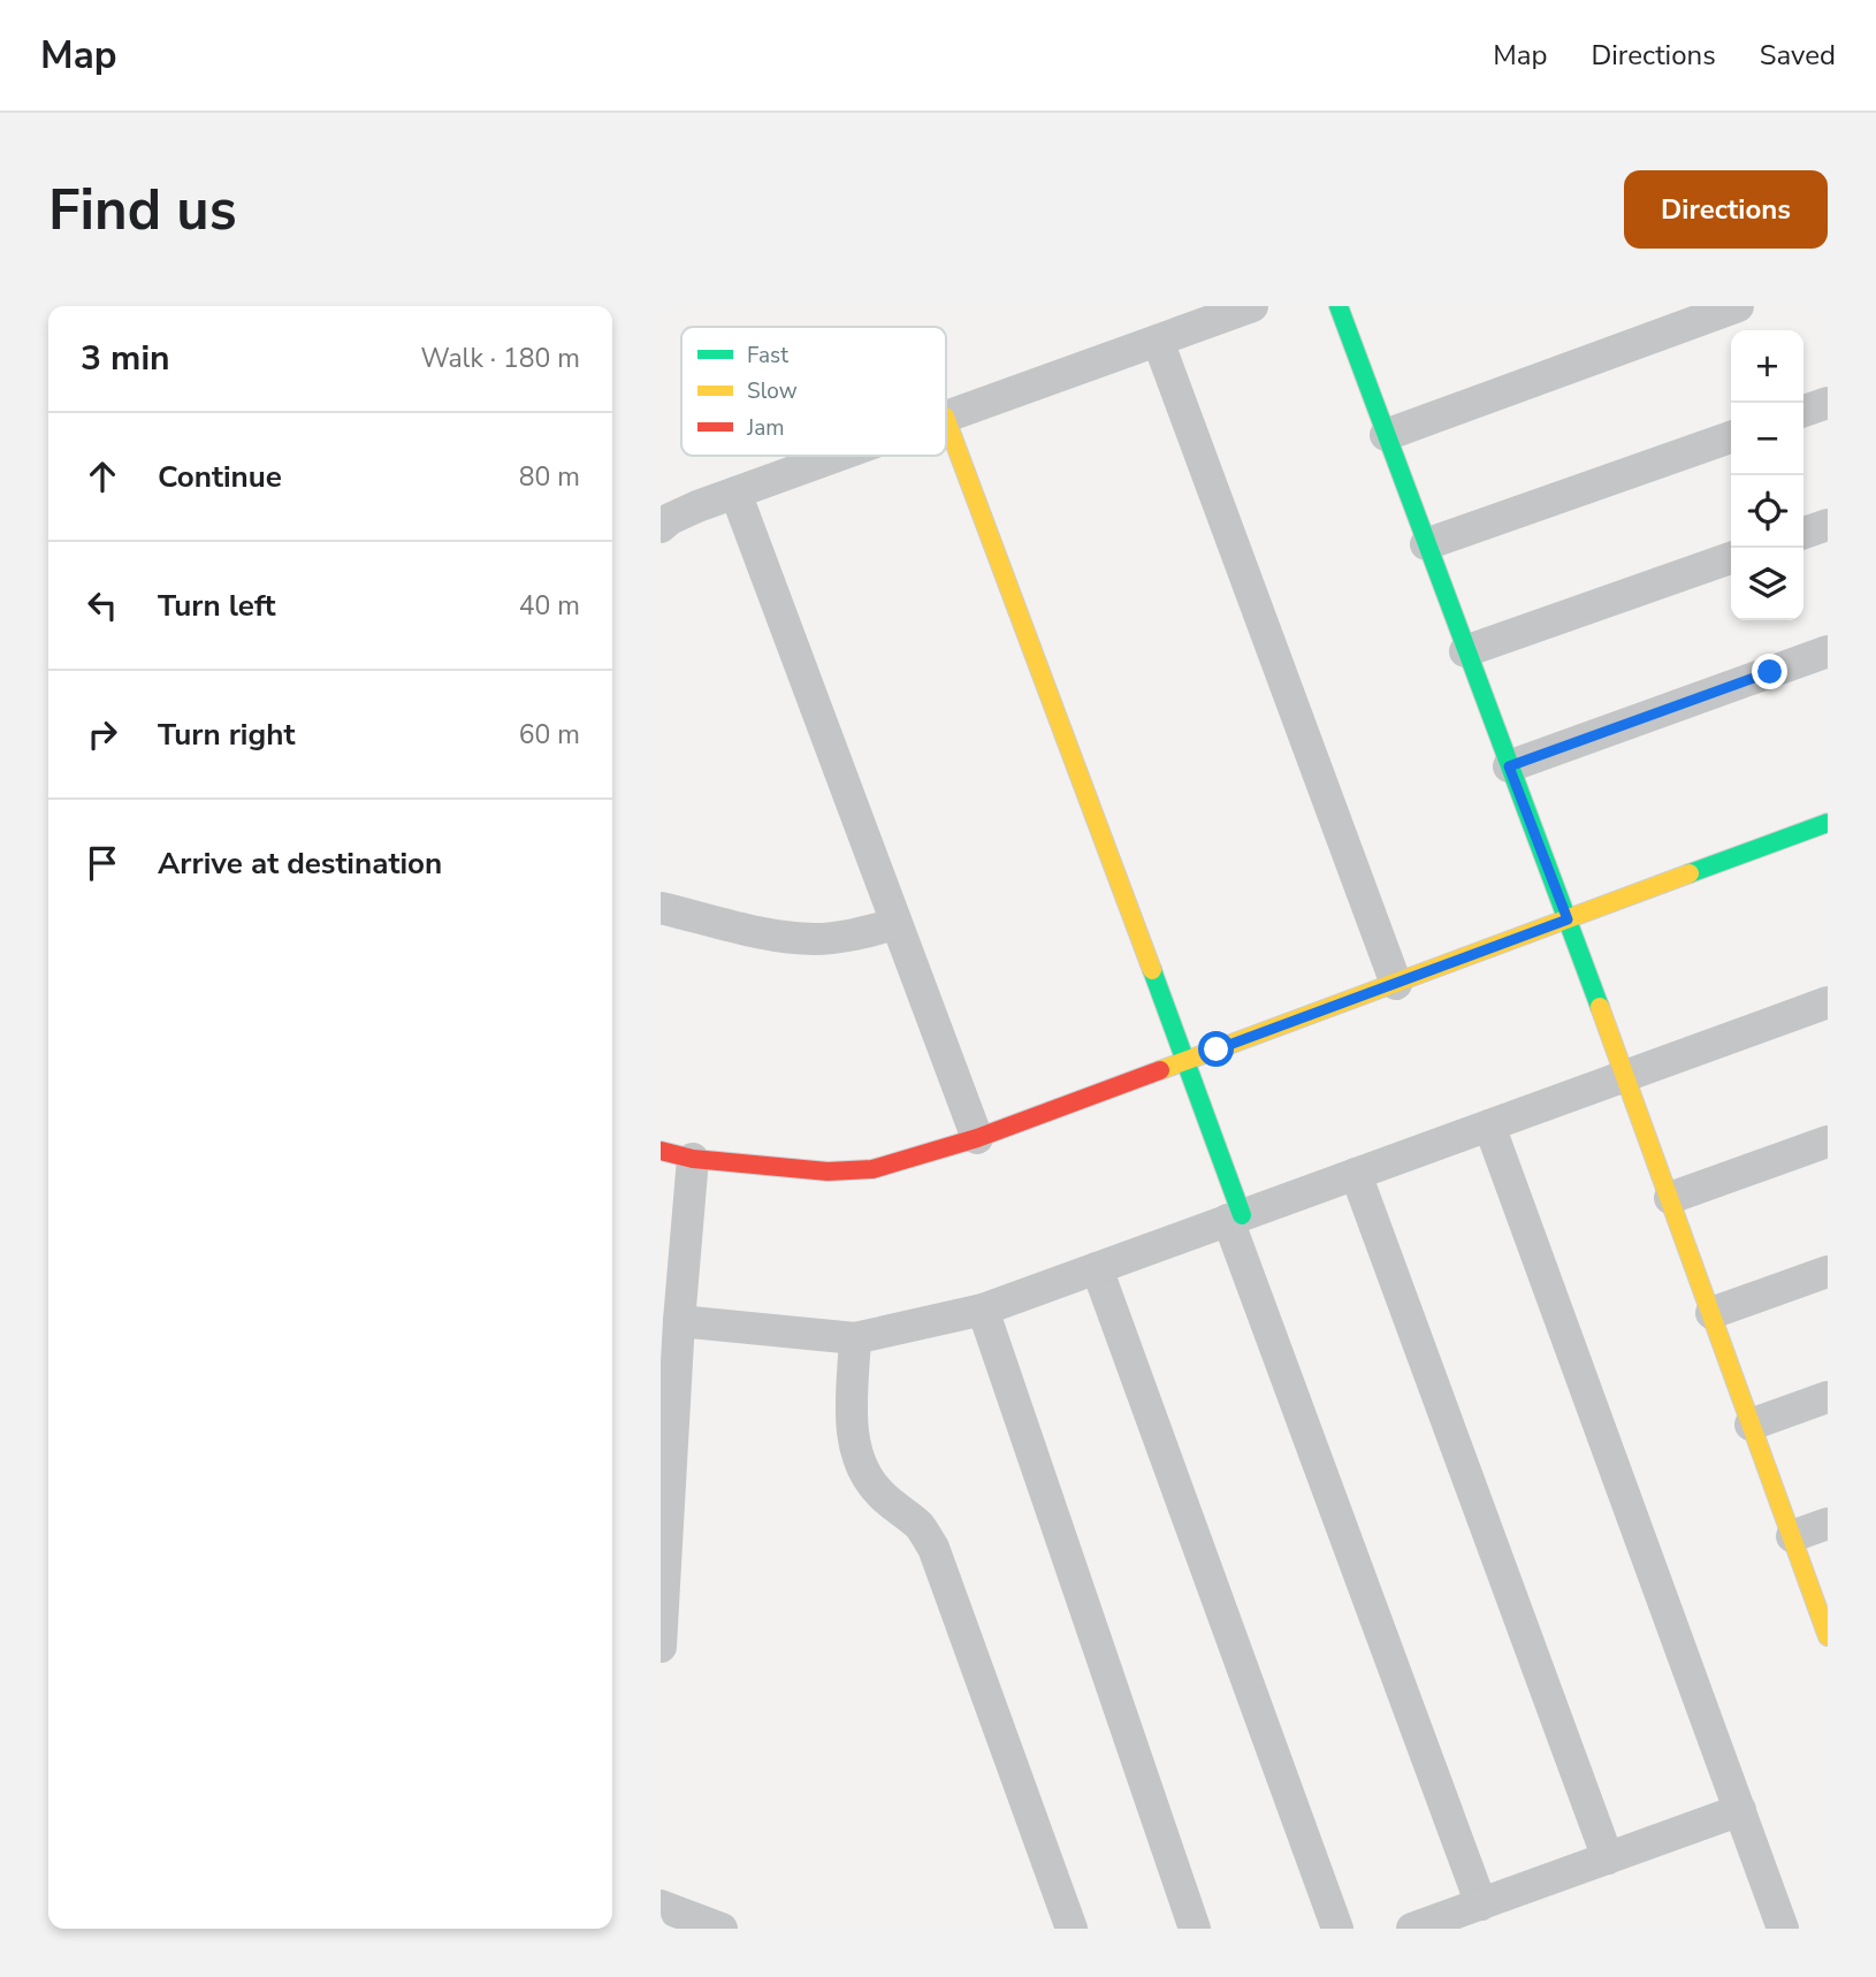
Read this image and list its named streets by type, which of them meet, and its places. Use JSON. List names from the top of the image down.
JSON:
{
  "legend": ["Fast", "Slow", "Jam"],
  "page": {
    "header": "Map",
    "nav": ["Map", "Directions", "Saved"],
    "buttons": "Directions",
    "title": "Find us",
    "heading": ["3 min", "Walk · 180 m"],
    "map_buttons": ["+", "−"],
    "list": [
      ["Continue", "80 m"],
      ["Turn left", "40 m"],
      ["Turn right", "60 m"],
      "Arrive at destination"
    ]
  }
}
